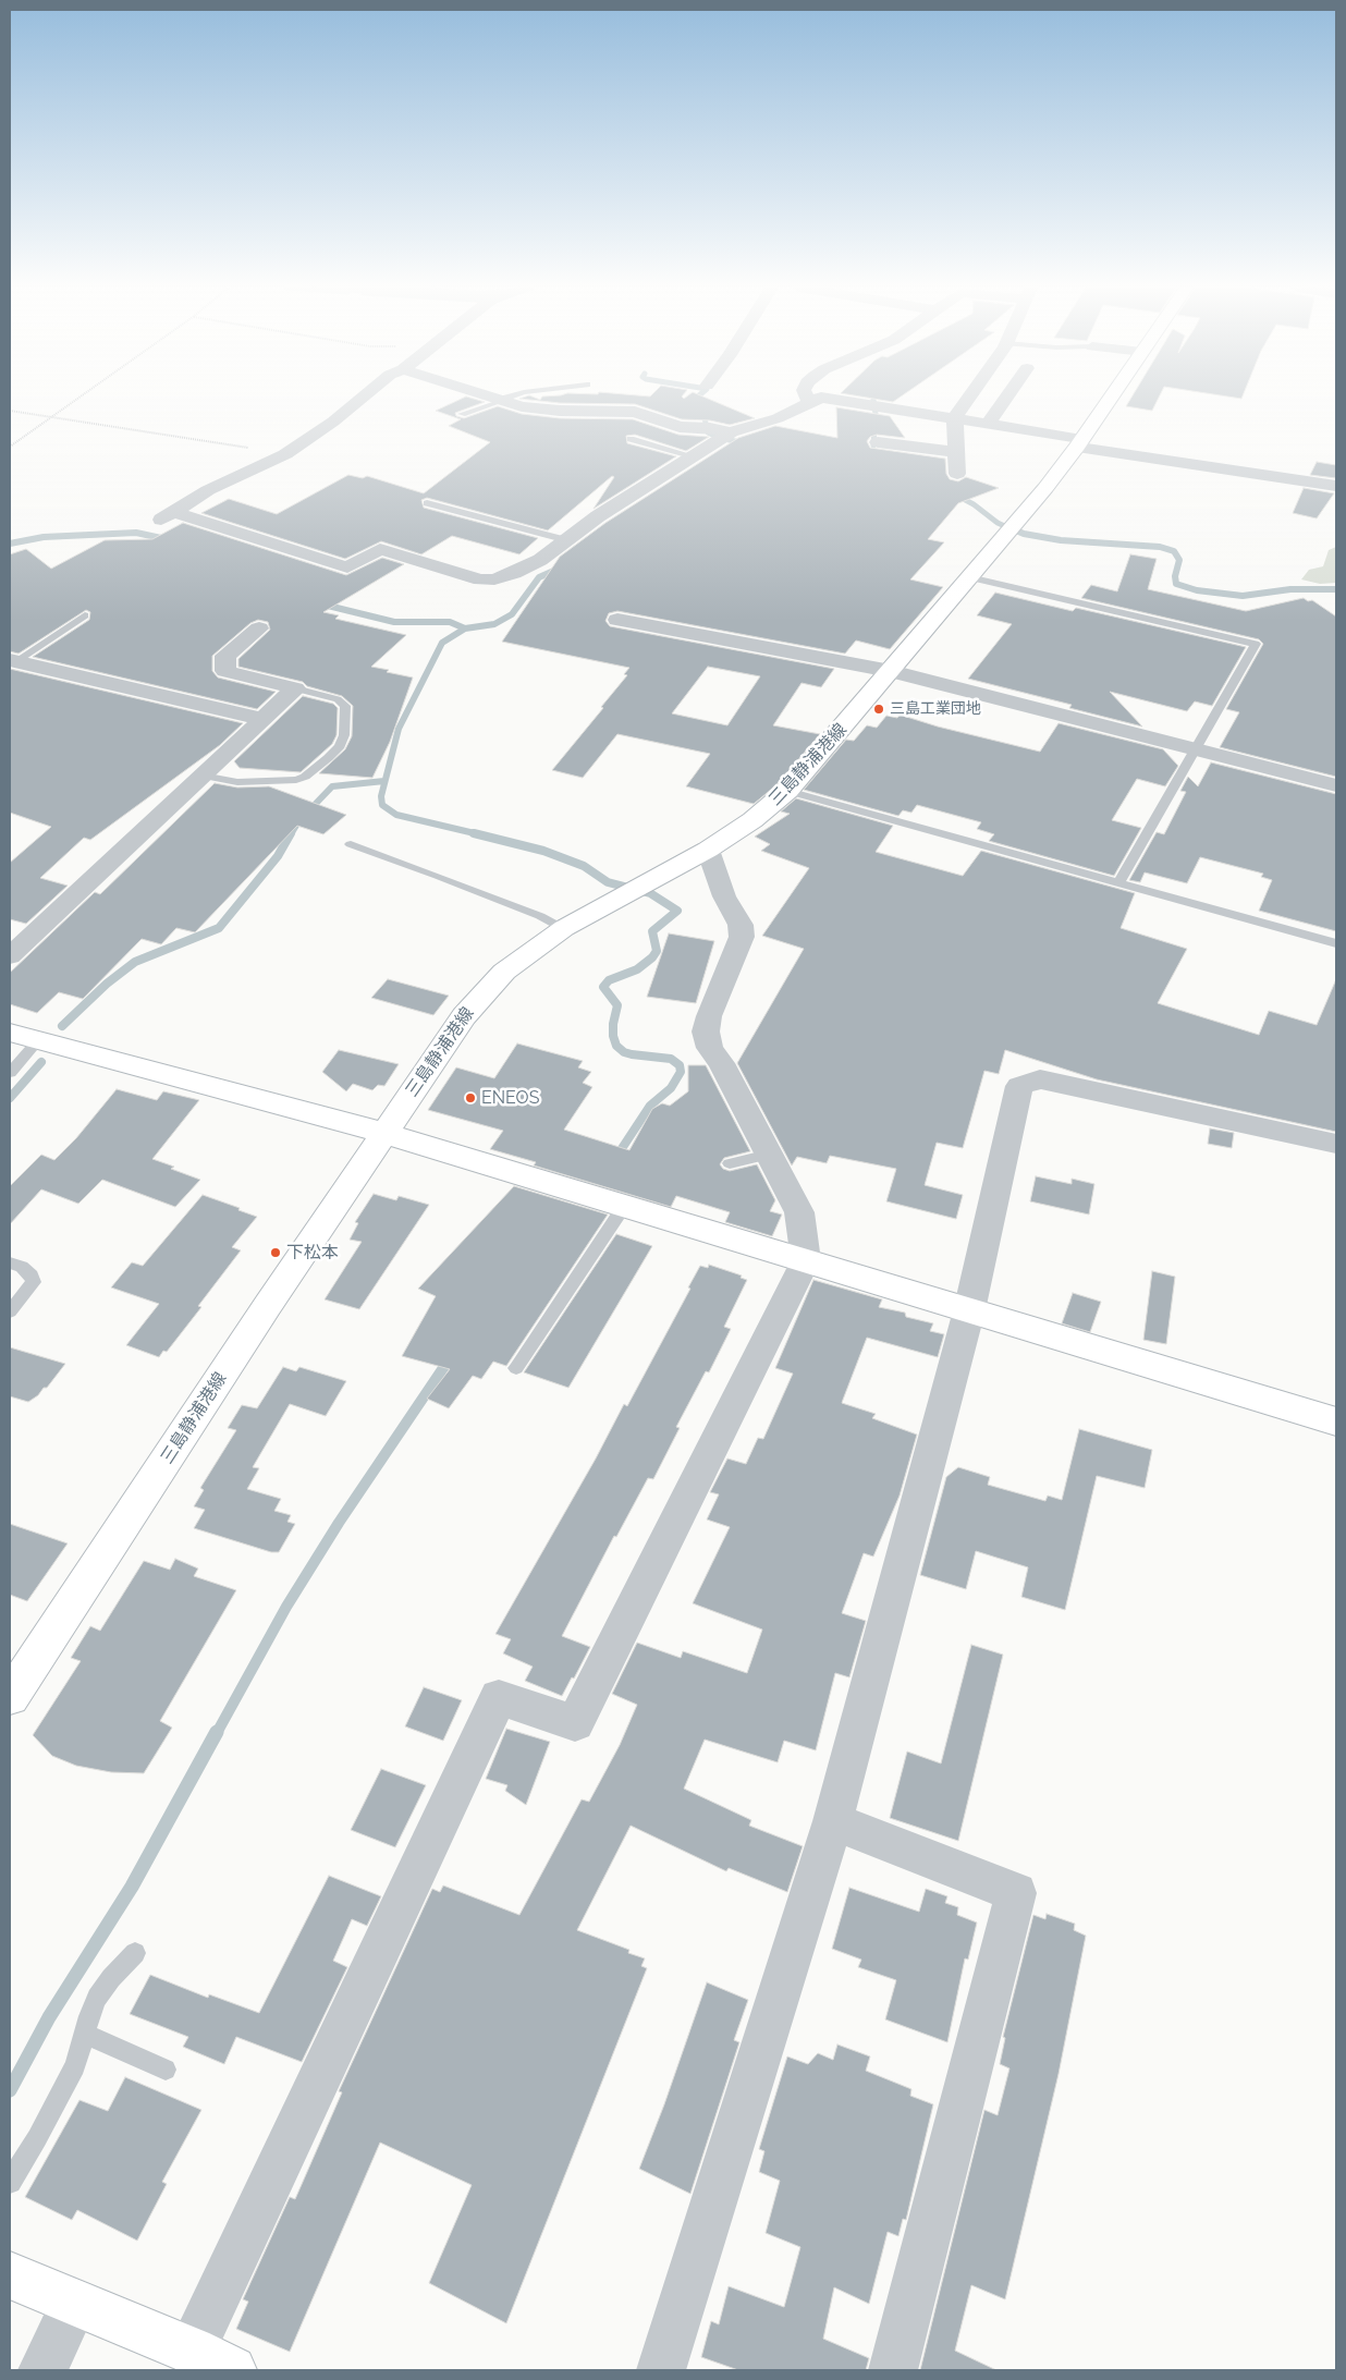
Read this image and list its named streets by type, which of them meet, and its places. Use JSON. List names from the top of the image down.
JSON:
{
  "streets": {
    "main road": ["三島静浦港線"]
  },
  "places": ["三島工業団地", "ENEOS", "下松本"]
}
